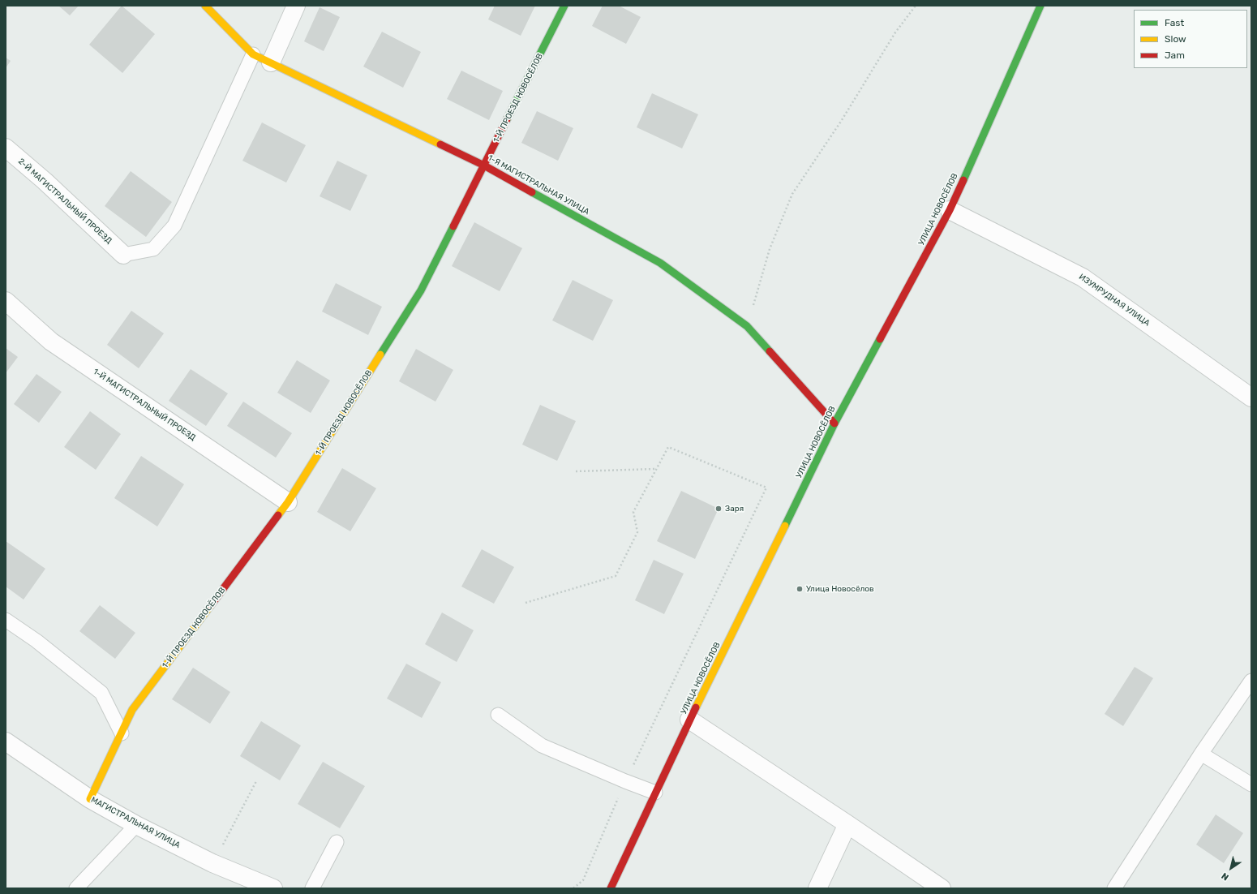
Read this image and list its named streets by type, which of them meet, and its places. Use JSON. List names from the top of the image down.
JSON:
{
  "streets": {
    "street": [
      "1-Й ПРОЕЗД НОВОСЁЛОВ",
      "1-Я МАГИСТРАЛЬНАЯ УЛИЦА",
      "2-Й МАГИСТРАЛЬНЫЙ ПРОЕЗД",
      "УЛИЦА НОВОСЁЛОВ",
      "ИЗУМРУДНАЯ УЛИЦА",
      "1-Й МАГИСТРАЛЬНЫЙ ПРОЕЗД",
      "МАГИСТРАЛЬНАЯ УЛИЦА"
    ]
  },
  "crossings": [
    ["1-Й ПРОЕЗД НОВОСЁЛОВ", "1-Я МАГИСТРАЛЬНАЯ УЛИЦА"],
    ["1-Й ПРОЕЗД НОВОСЁЛОВ", "1-Й МАГИСТРАЛЬНЫЙ ПРОЕЗД"],
    ["1-Й ПРОЕЗД НОВОСЁЛОВ", "МАГИСТРАЛЬНАЯ УЛИЦА"],
    ["1-Я МАГИСТРАЛЬНАЯ УЛИЦА", "УЛИЦА НОВОСЁЛОВ"],
    ["УЛИЦА НОВОСЁЛОВ", "ИЗУМРУДНАЯ УЛИЦА"]
  ],
  "places": ["Заря", "Улица Новосёлов"],
  "legend": ["Fast", "Slow", "Jam"],
  "north": "bottom left"
}
